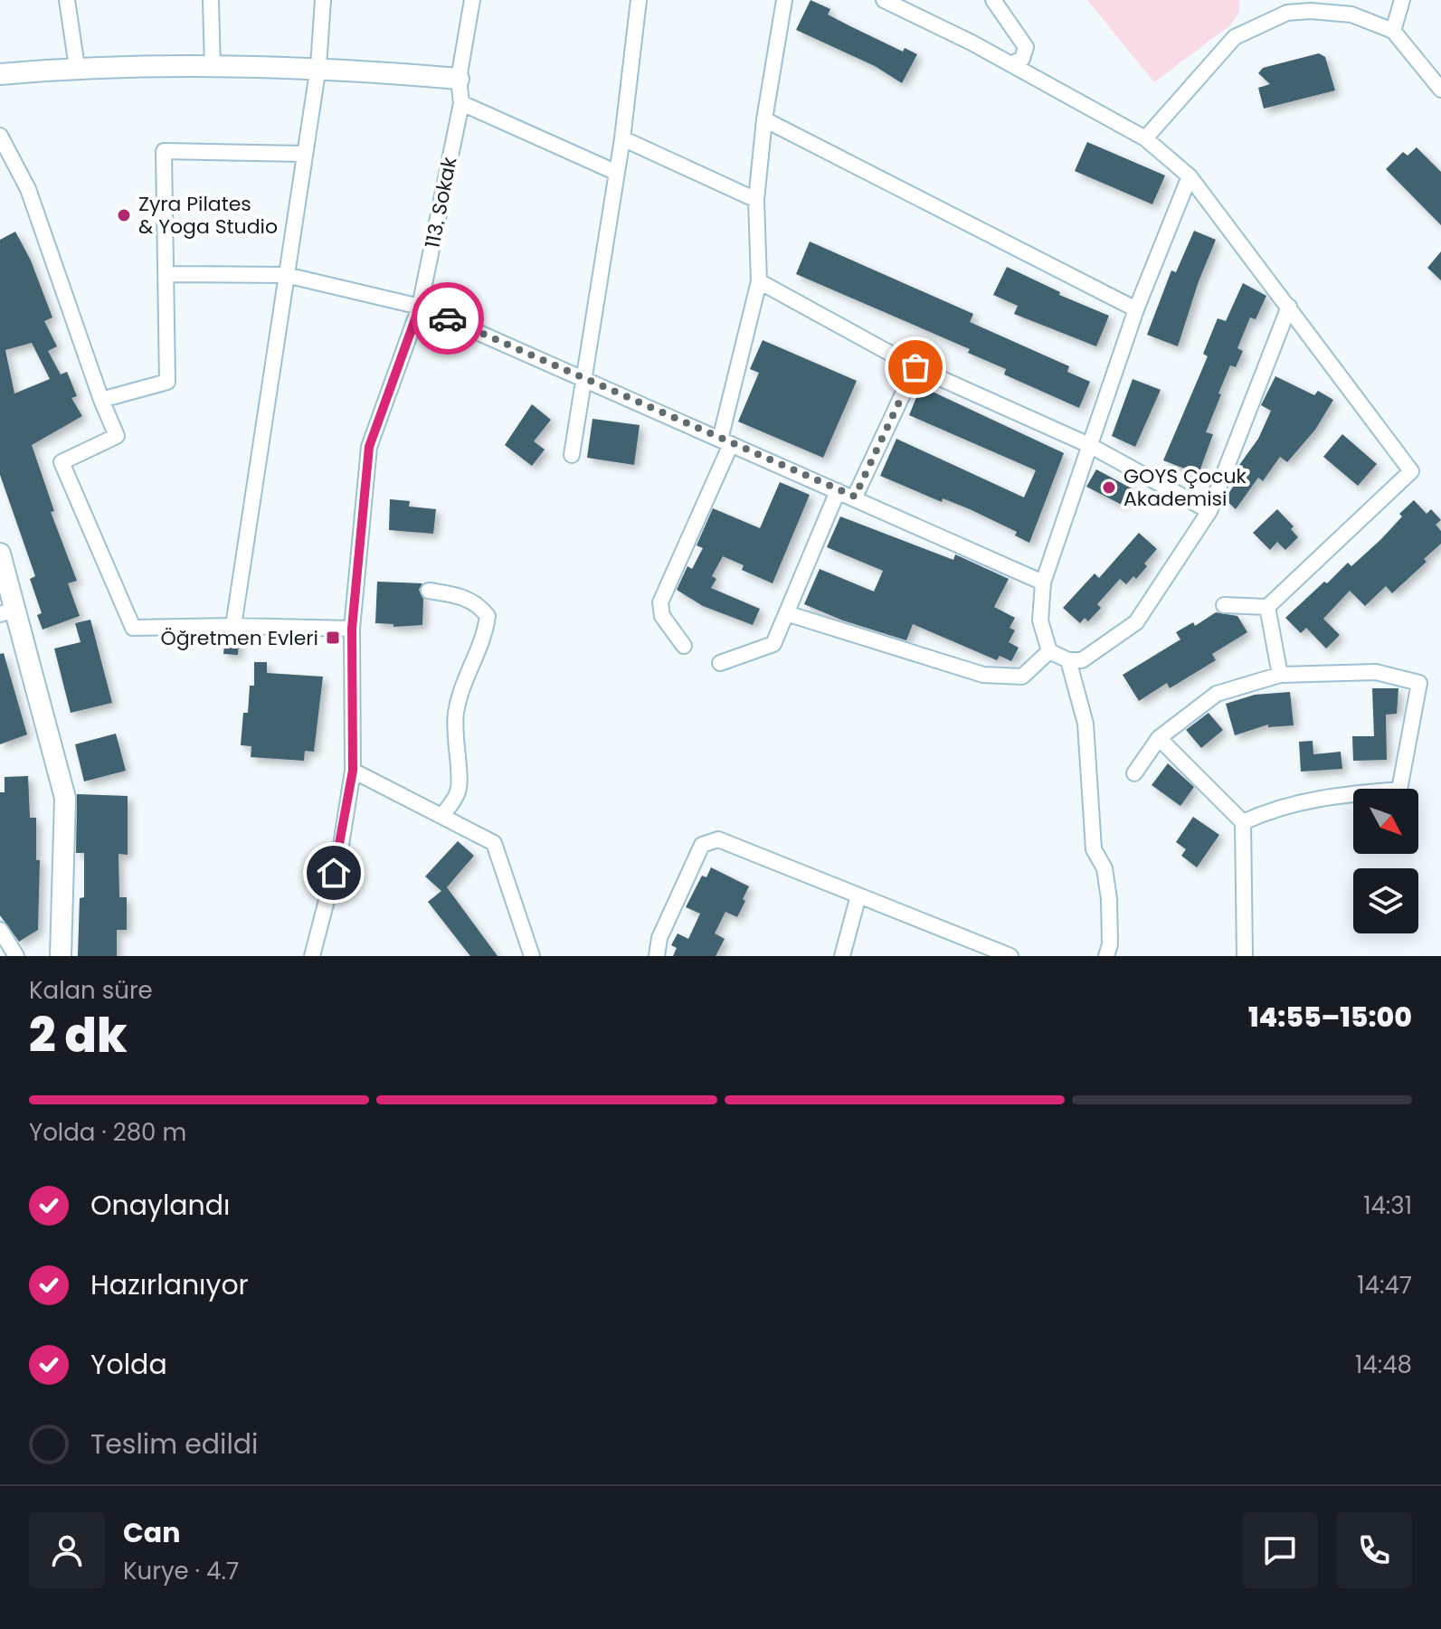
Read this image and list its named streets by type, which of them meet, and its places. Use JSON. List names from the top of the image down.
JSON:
{
  "streets": {
    "street": ["113. Sokak"]
  },
  "places": {
    "other": ["Zyra Pilates & Yoga Studio", "GOYS Çocuk Akademisi"],
    "transit": ["Öğretmen Evleri"]
  },
  "north": "bottom right",
  "page": {
    "heading": ["2 dk", "Kalan süre", "14:55–15:00"],
    "panel": ["Can", "Kurye · 4.7"],
    "bar": "Yolda · 280 m",
    "list": [
      ["Onaylandı", "14:31"],
      ["Hazırlanıyor", "14:47"],
      ["Yolda", "14:48"],
      "Teslim edildi"
    ]
  }
}
